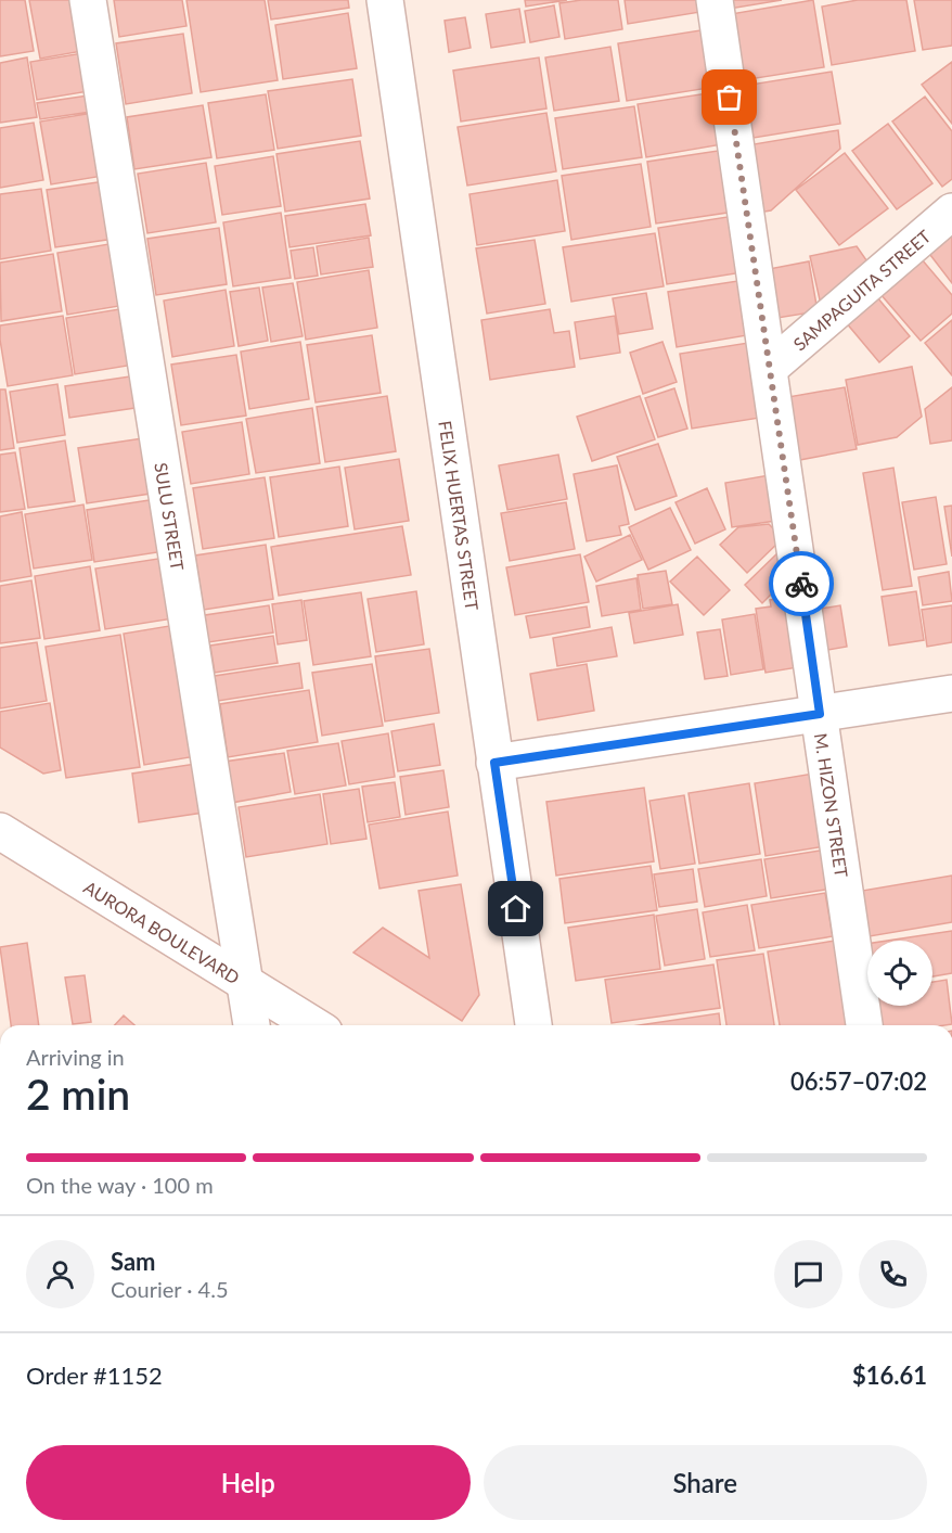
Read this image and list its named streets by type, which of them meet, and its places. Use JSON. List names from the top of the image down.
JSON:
{
  "streets": {
    "street": [
      "SAMPAGUITA STREET",
      "SULU STREET",
      "FELIX HUERTAS STREET",
      "M. HIZON STREET",
      "AURORA BOULEVARD"
    ]
  },
  "crossings": [
    ["SAMPAGUITA STREET", "M. HIZON STREET"],
    ["SULU STREET", "AURORA BOULEVARD"]
  ],
  "page": {
    "heading": ["2 min", "Arriving in", "06:57–07:02"],
    "panel": [
      "Sam",
      "Courier · 4.5",
      "Order #1152",
      "$16.61"
    ],
    "bar": "On the way · 100 m",
    "buttons": ["Help", "Share"]
  }
}
